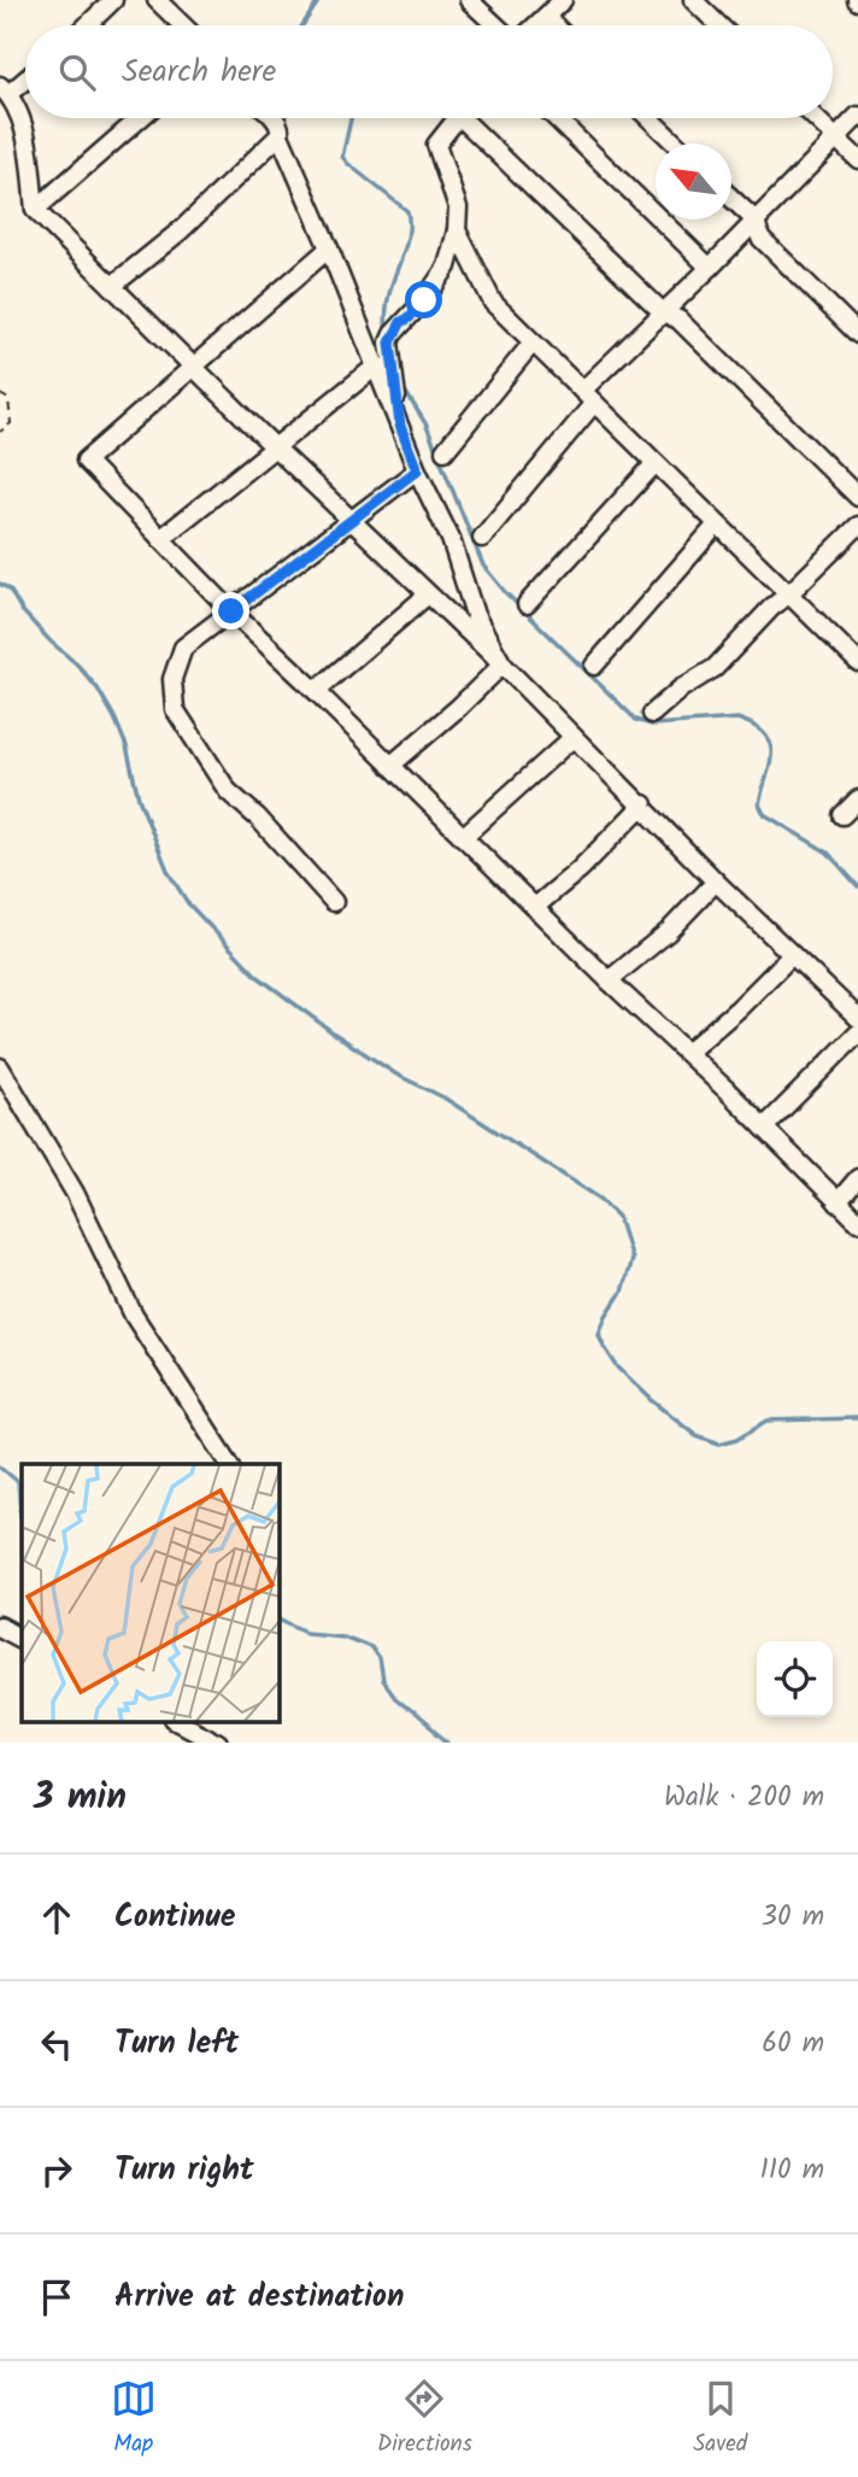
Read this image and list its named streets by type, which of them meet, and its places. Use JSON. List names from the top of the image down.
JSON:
{
  "north": "top left",
  "page": {
    "search": "Search here",
    "heading": ["3 min", "Walk · 200 m"],
    "list": [
      ["Continue", "30 m"],
      ["Turn left", "60 m"],
      ["Turn right", "110 m"],
      "Arrive at destination"
    ],
    "nav": ["Map", "Directions", "Saved"]
  }
}
